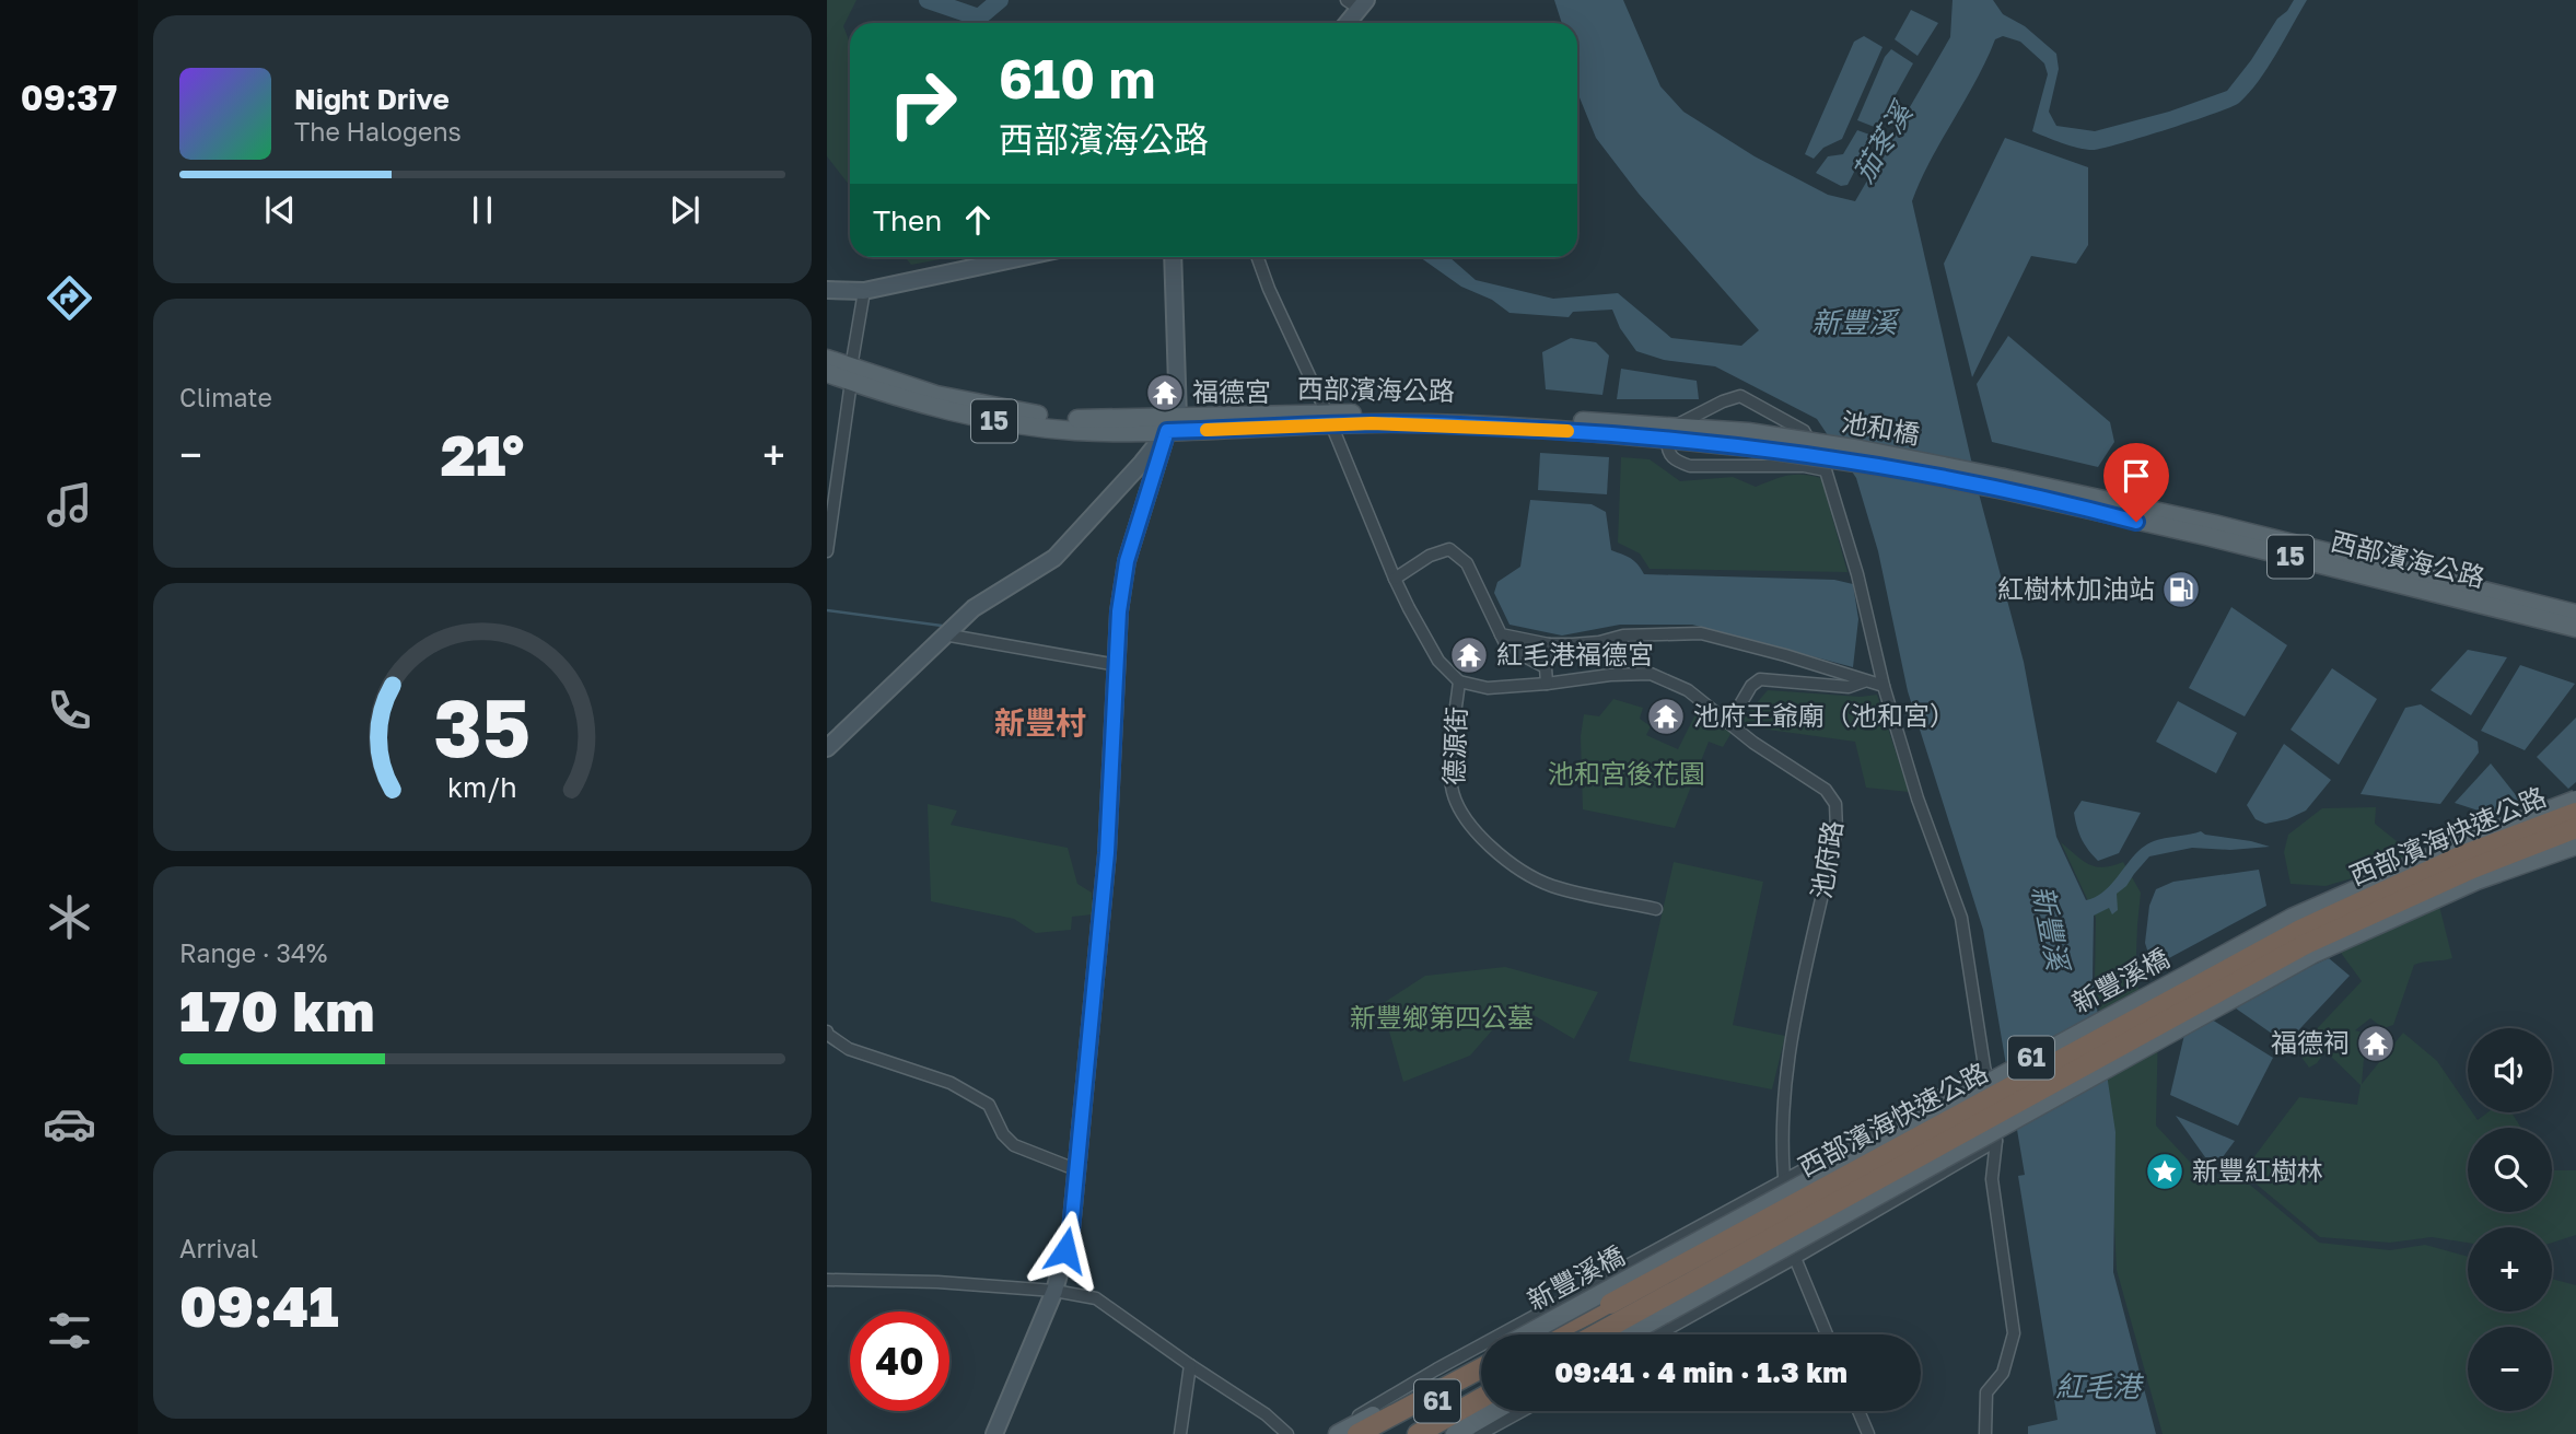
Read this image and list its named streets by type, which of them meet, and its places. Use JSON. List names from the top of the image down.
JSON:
{
  "streets": {
    "highway": ["西部濱海快速公路", "61"],
    "main road": [
      "西部濱海公路",
      "15",
      "池和橋",
      "新豐溪橋"
    ],
    "street": ["德源街", "池府路"]
  },
  "crossings": [
    ["西部濱海公路", "池和橋"],
    ["德源街", "池府路"]
  ],
  "districts": ["新豐村"],
  "water": ["茄苳溪", "新豐溪", "紅毛港"],
  "parks": ["池和宮後花園", "新豐鄉第四公墓"],
  "places": {
    "temple": [
      "福德宮",
      "紅毛港福德宮",
      "池府王爺廟（池和宮）",
      "福德祠"
    ],
    "fuel station": ["紅樹林加油站"],
    "place": ["新豐紅樹林"]
  },
  "page": {
    "tabs": "09:37",
    "turn": ["610 m", "西部濱海公路"],
    "song": ["Night Drive", "The Halogens"],
    "then": "Then",
    "tile": [
      "Climate",
      ["Range · 34%", "170 km"],
      ["Arrival", "09:41"]
    ],
    "heat": ["−", "21°", "+"],
    "map_buttons": ["+", "−"],
    "limit": "40",
    "trip": "09:41 · 4 min · 1.3 km",
    "gauge": ["35", "km/h"]
  }
}
